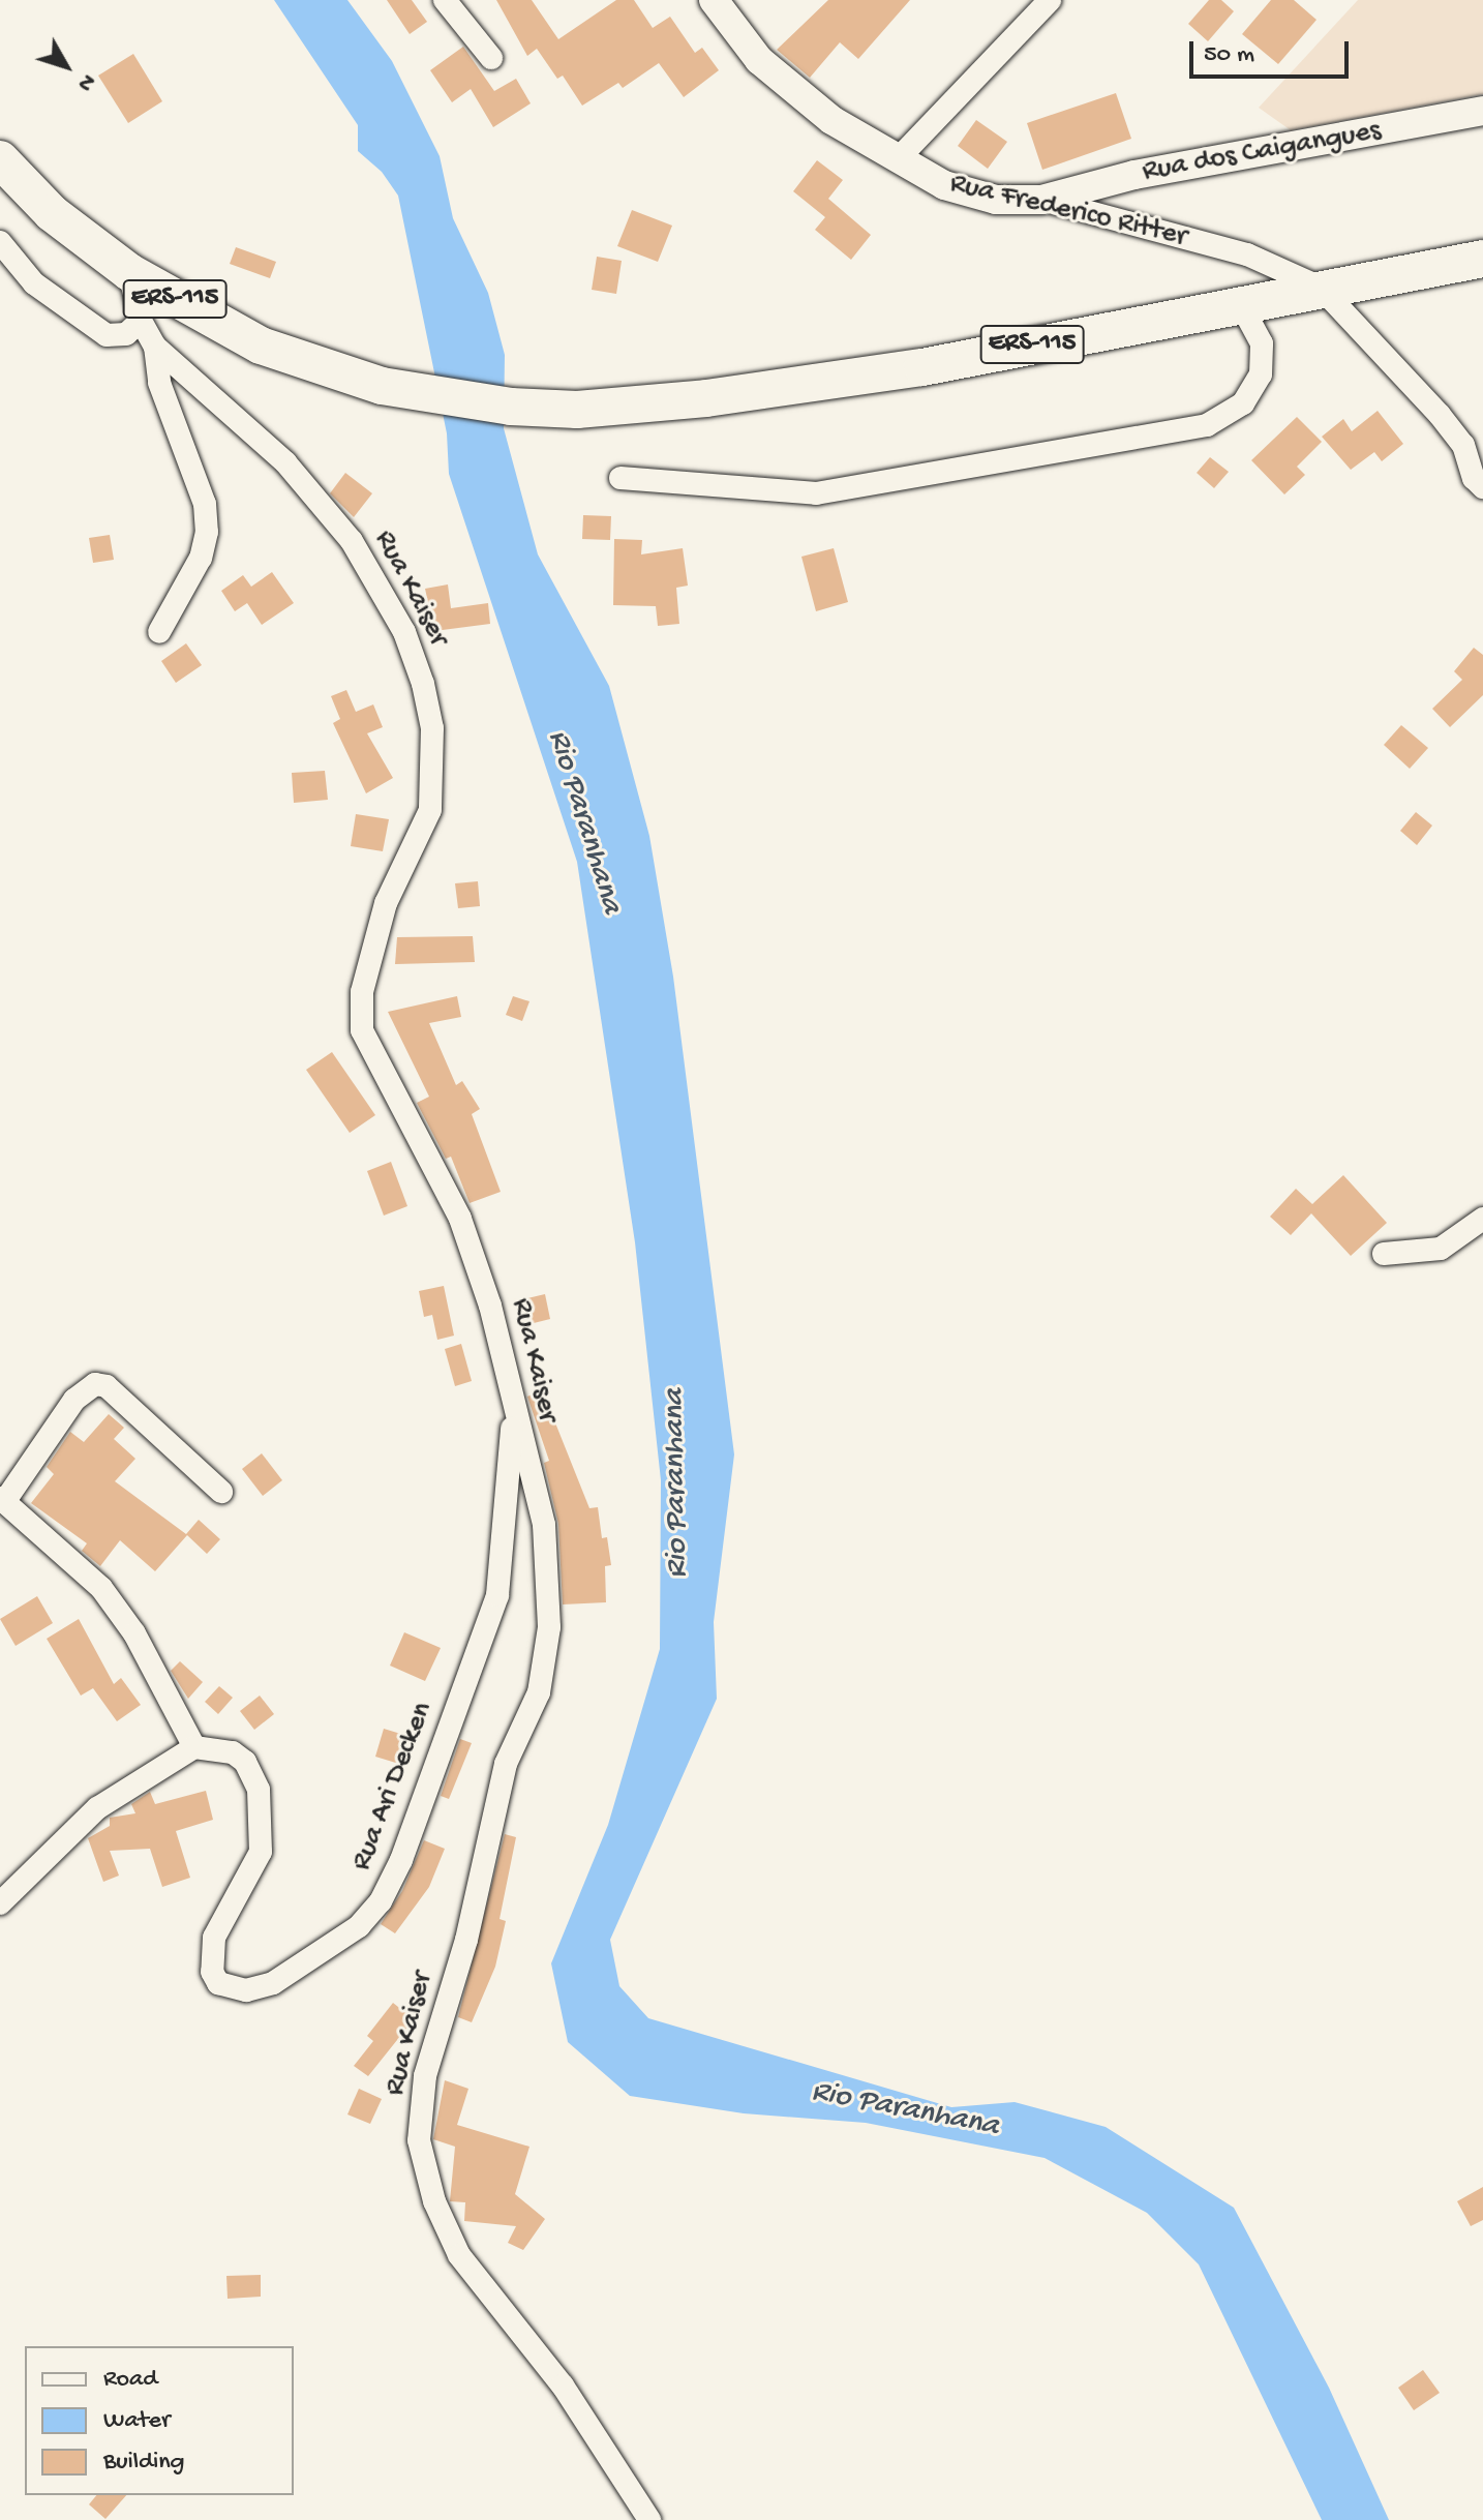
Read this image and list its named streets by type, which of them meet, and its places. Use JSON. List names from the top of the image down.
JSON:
{
  "streets": {
    "main road": ["ERS-115"],
    "street": [
      "Rua dos Caigangues",
      "Rua Frederico Ritter",
      "Rua Kaiser",
      "Rua Ari Decken"
    ]
  },
  "crossings": [
    ["Rua dos Caigangues", "Rua Frederico Ritter"],
    ["Rua Frederico Ritter", "ERS-115"],
    ["ERS-115", "Rua Kaiser"],
    ["Rua Kaiser", "Rua Ari Decken"]
  ],
  "water": ["Rio Paranhana"],
  "legend": ["Road", "Water", "Building"],
  "scale_bar": "50 m",
  "north": "bottom right"
}
